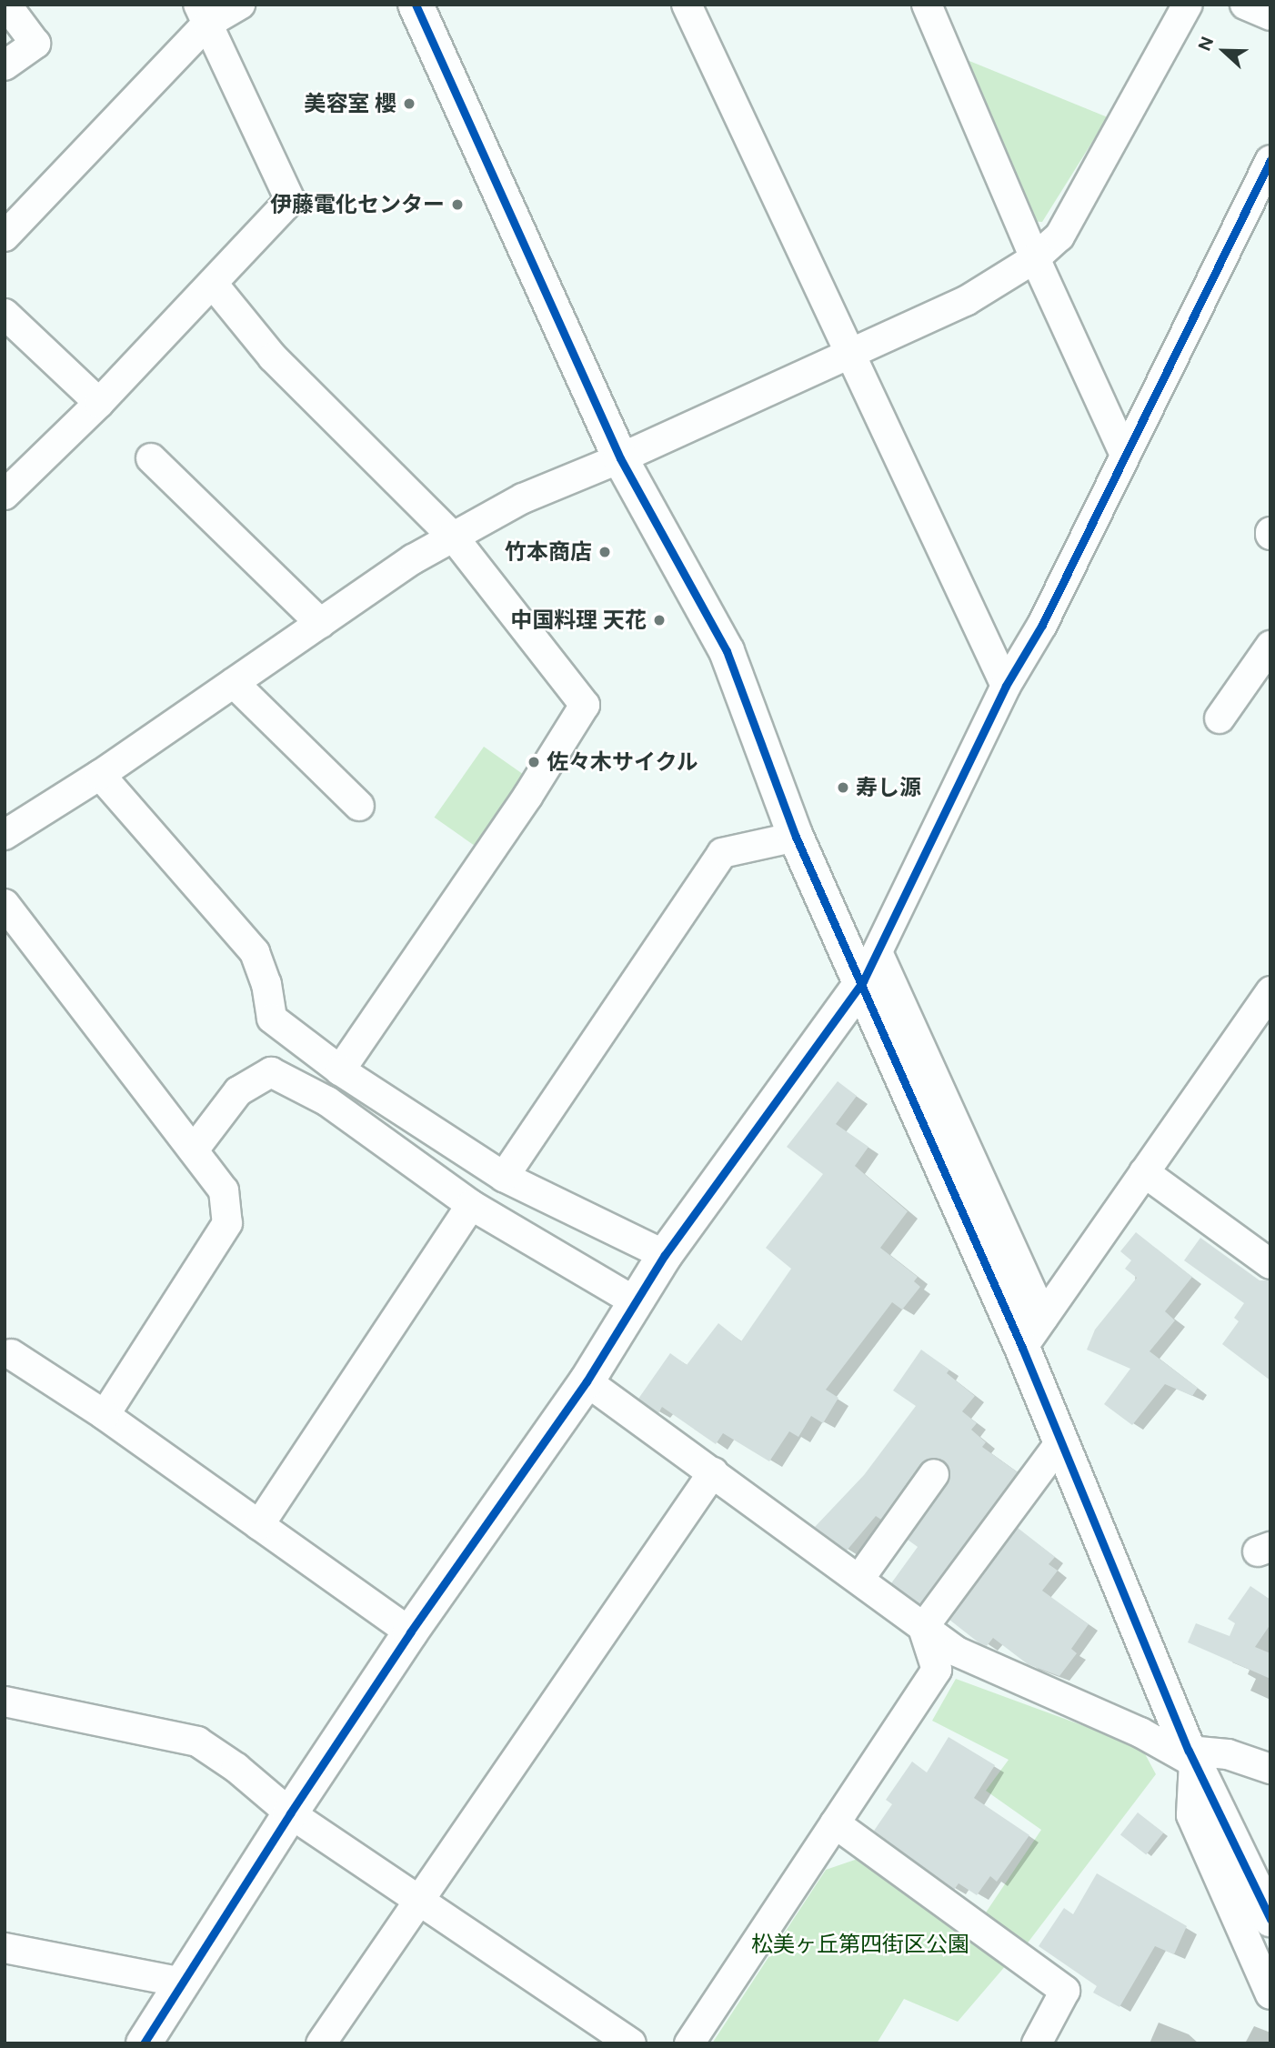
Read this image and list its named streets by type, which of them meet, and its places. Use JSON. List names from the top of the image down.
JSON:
{
  "parks": ["松美ヶ丘第四街区公園"],
  "places": [
    "美容室 櫻",
    "伊藤電化センター",
    "竹本商店",
    "中国料理 天花",
    "佐々木サイクル",
    "寿し源"
  ],
  "north": "left"
}
